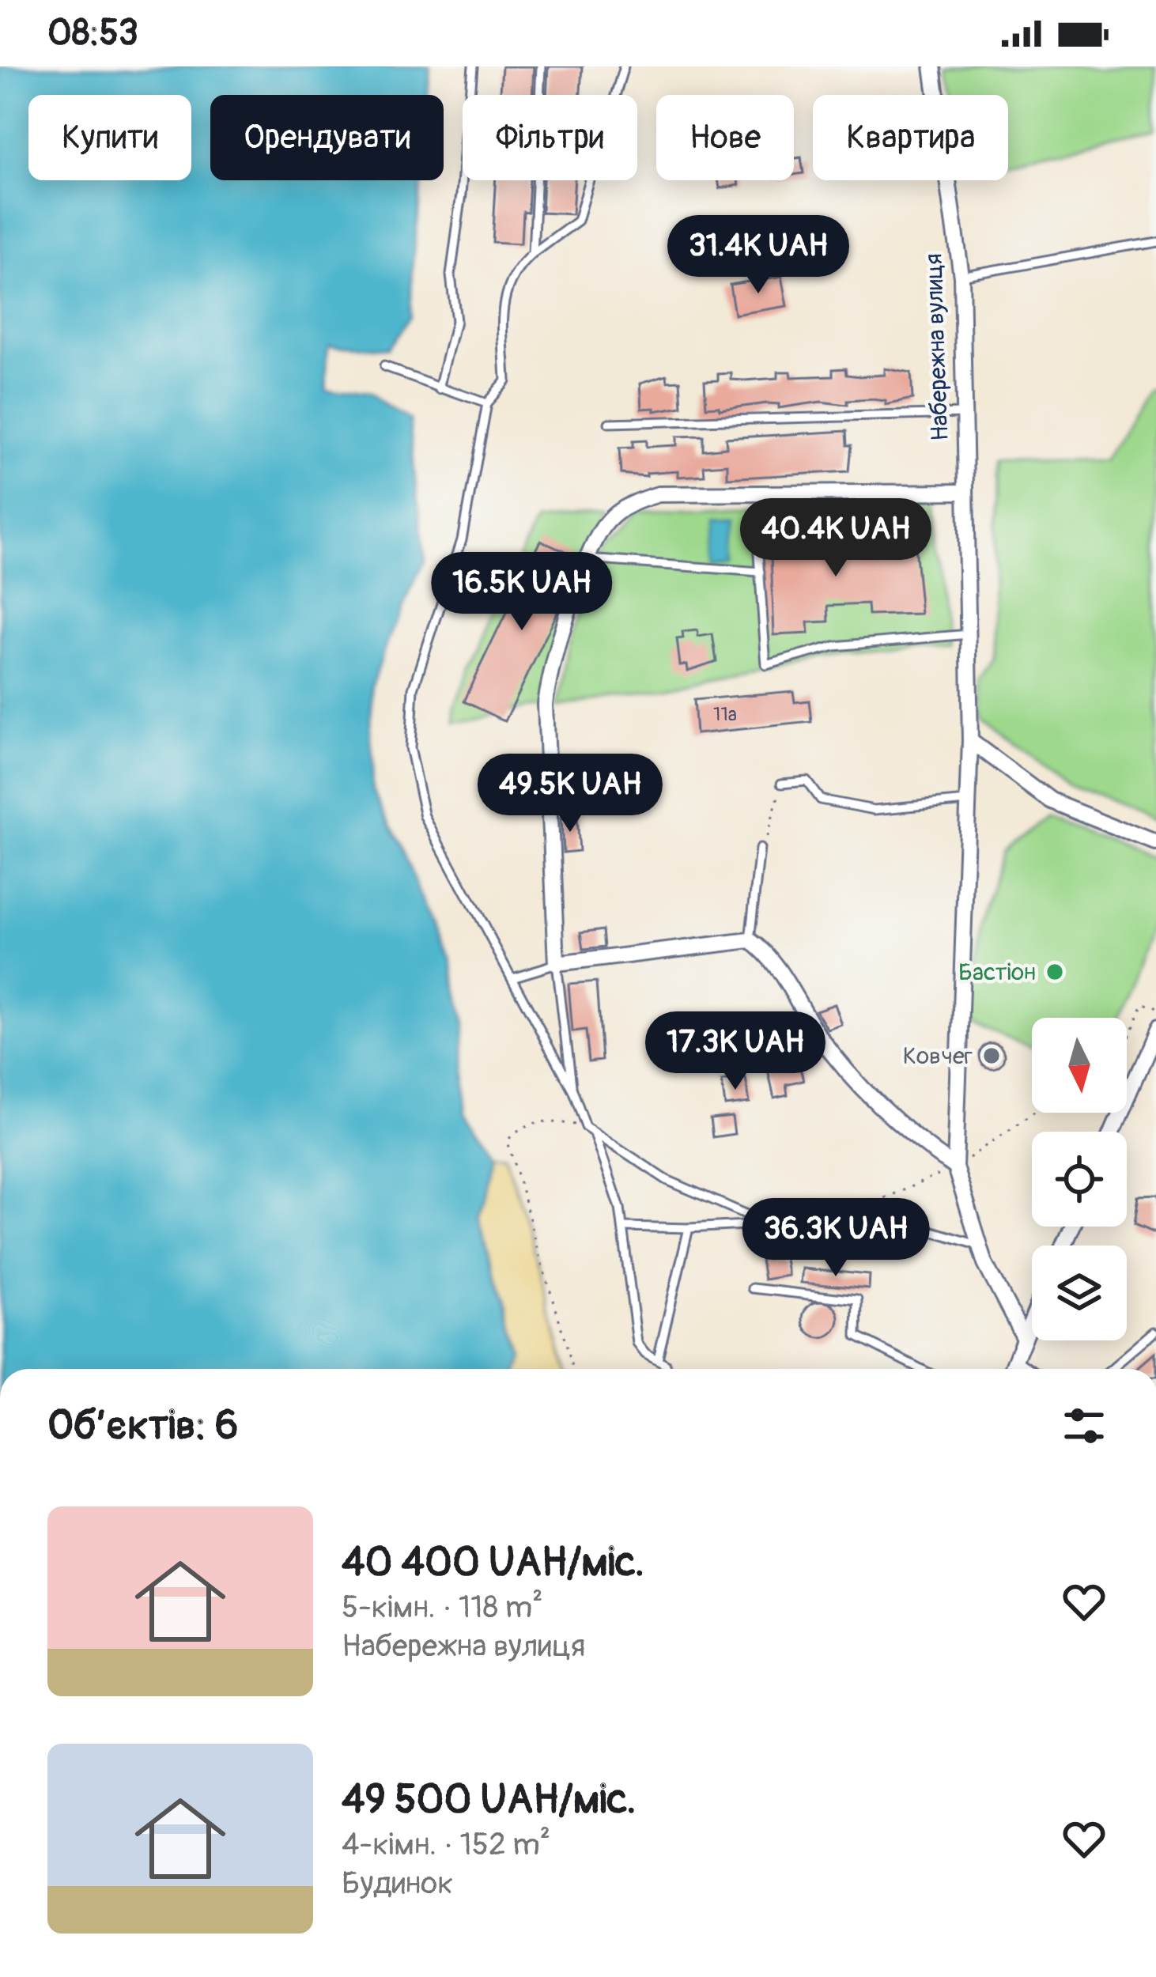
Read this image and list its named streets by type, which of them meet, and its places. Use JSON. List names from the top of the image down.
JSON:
{
  "streets": {
    "street": ["Набережна вулиця"]
  },
  "places": ["Бастіон", "Ковчег"],
  "house_numbers": ["11а"],
  "north": "bottom",
  "page": {
    "status": "08:53",
    "chip": [
      "Купити",
      "Орендувати",
      "Фільтри",
      "Нове",
      "Квартира"
    ],
    "price": [
      "31.4K UAH",
      "40.4K UAH",
      "16.5K UAH",
      "49.5K UAH",
      "17.3K UAH",
      "36.3K UAH"
    ],
    "heading": "Об’єктів: 6",
    "list": [
      {
        "name": "40 400 UAH/міс.",
        "note": "5-кімн. · 118 m² · Набережна вулиця"
      },
      {
        "name": "49 500 UAH/міс.",
        "note": "4-кімн. · 152 m² · Будинок"
      }
    ]
  }
}
